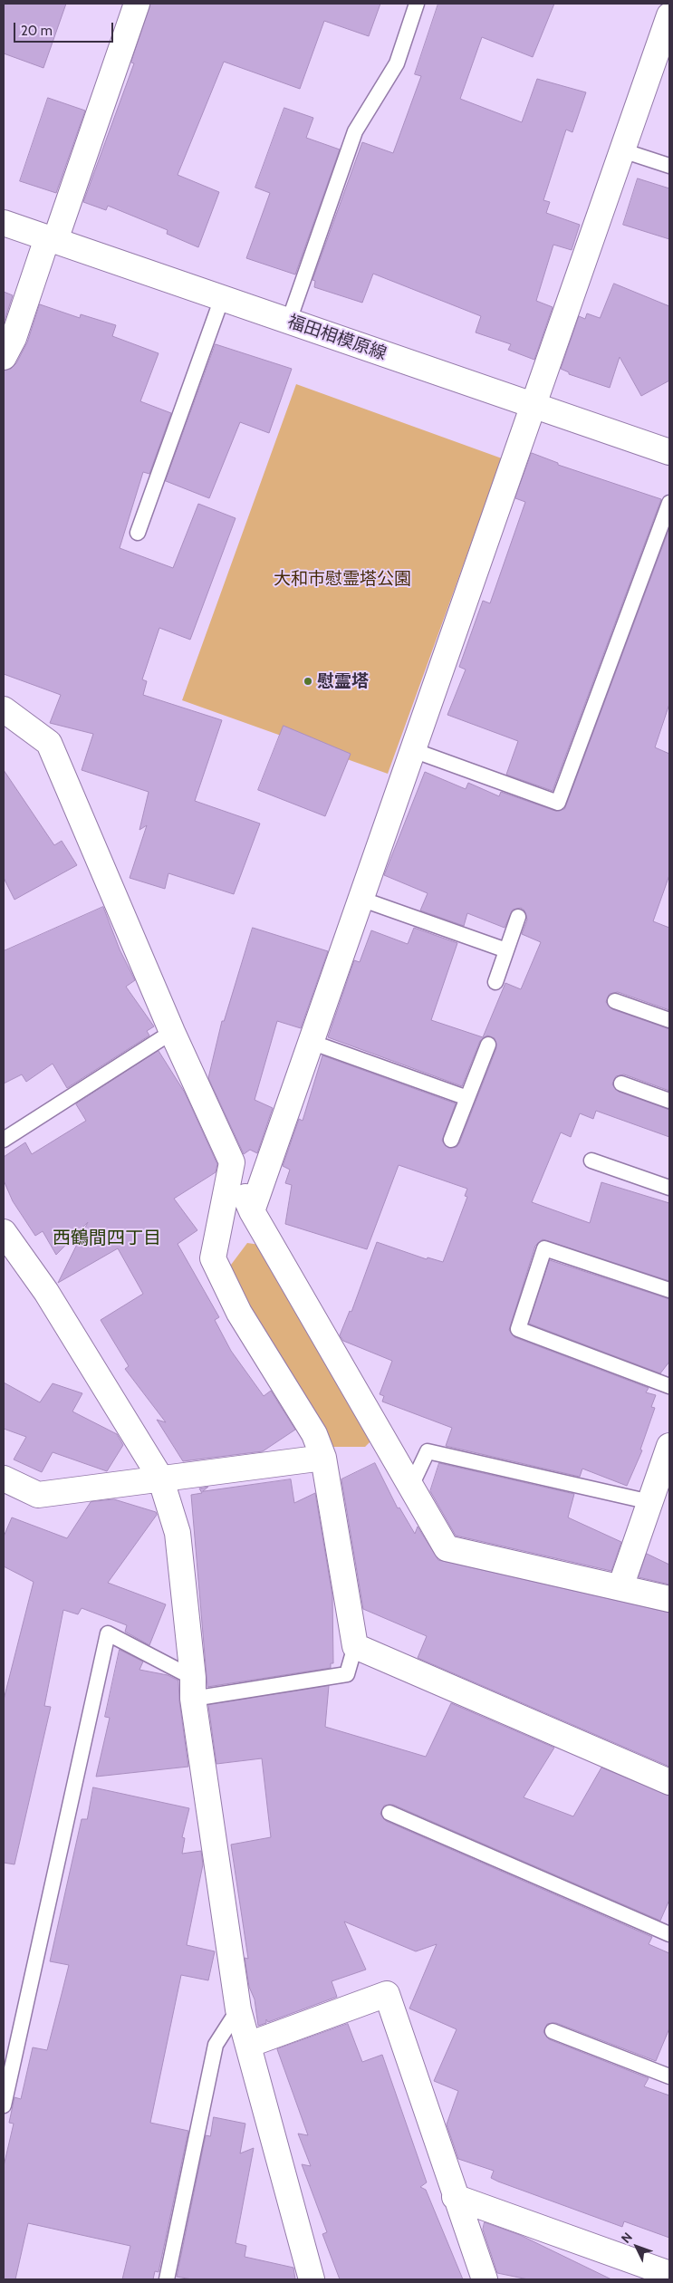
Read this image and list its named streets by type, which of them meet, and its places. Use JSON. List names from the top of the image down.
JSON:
{
  "streets": {
    "street": ["福田相模原線"]
  },
  "districts": ["西鶴間四丁目"],
  "parks": ["大和市慰霊塔公園"],
  "places": ["慰霊塔"],
  "scale_bar": "20 m",
  "north": "top left"
}
